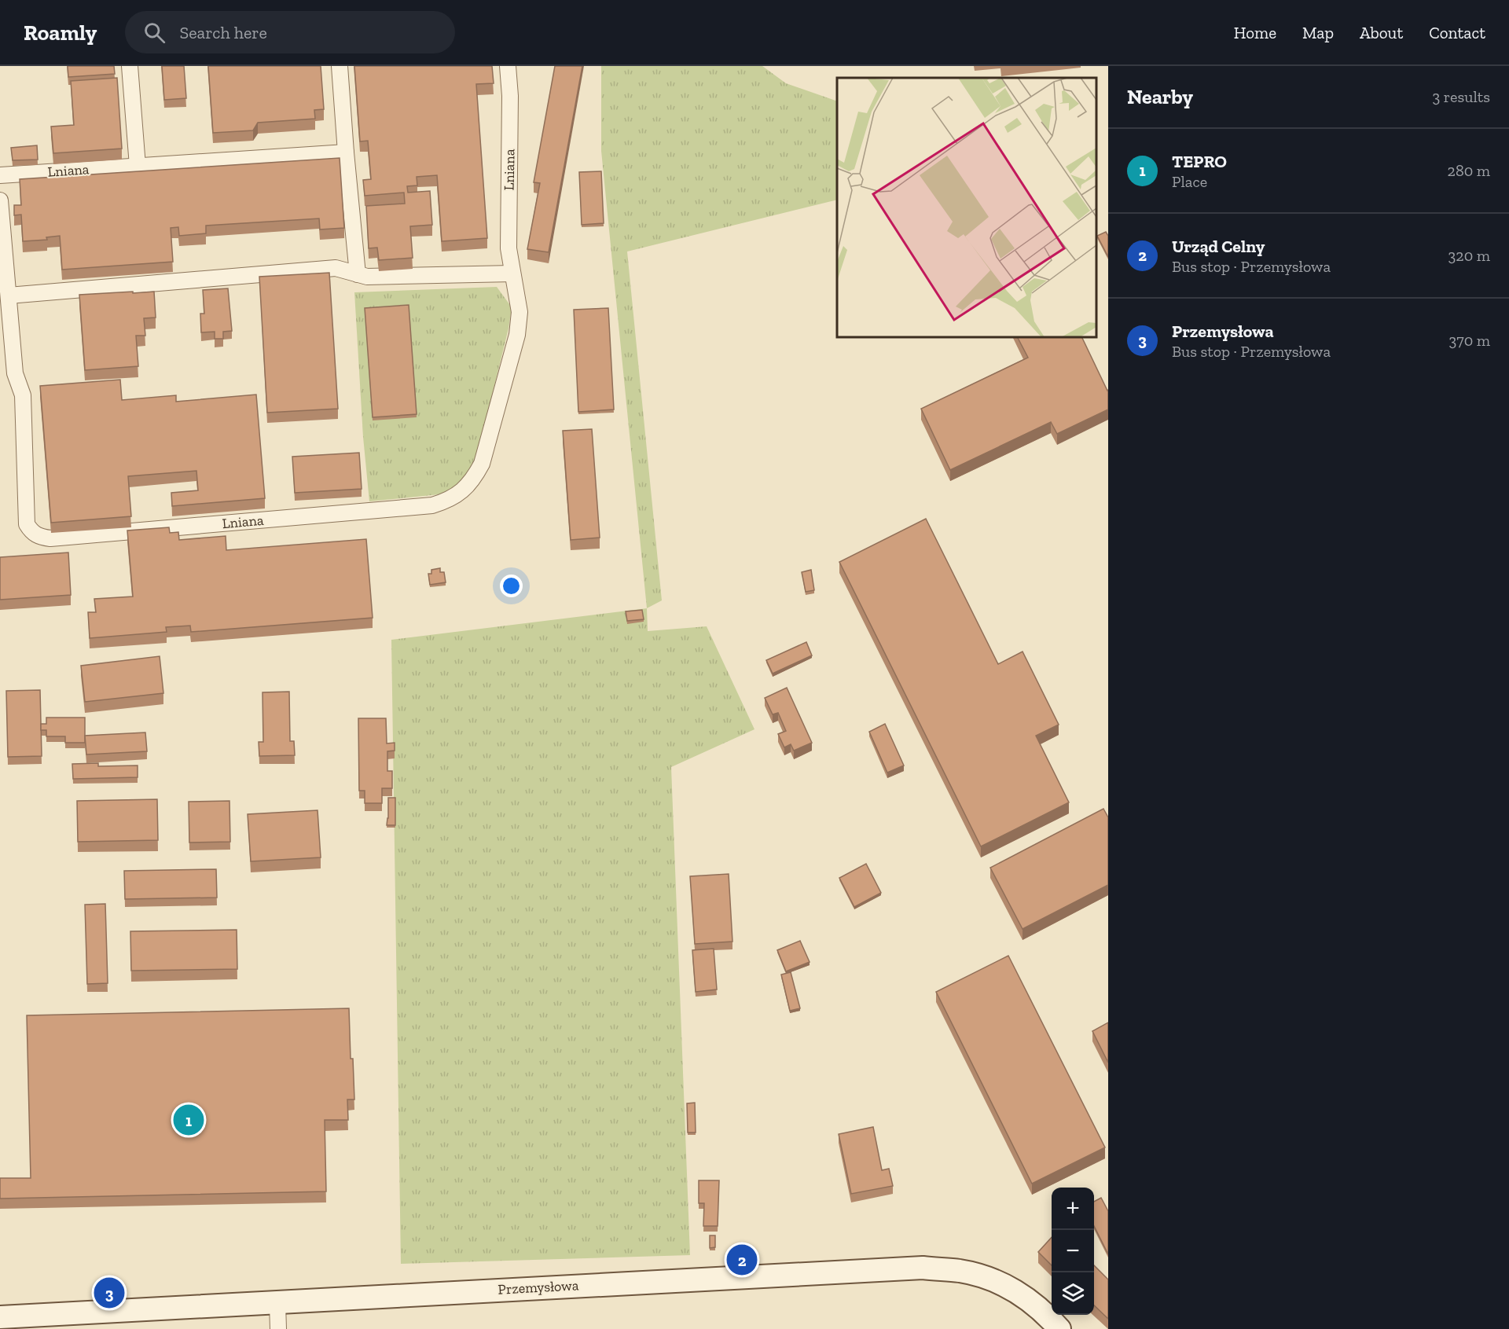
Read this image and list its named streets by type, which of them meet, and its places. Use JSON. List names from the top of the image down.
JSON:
{
  "streets": {
    "street": ["Lniana", "Przemysłowa"]
  },
  "page": {
    "header": "Roamly",
    "search": "Search here",
    "nav": [
      "Home",
      "Map",
      "About",
      "Contact"
    ],
    "heading": ["Nearby", "3 results"],
    "list": [
      {
        "mark": "1",
        "name": "TEPRO",
        "note": "Place",
        "value": "280 m"
      },
      {
        "mark": "2",
        "name": "Urząd Celny",
        "note": "Bus stop · Przemysłowa",
        "value": "320 m"
      },
      {
        "mark": "3",
        "name": "Przemysłowa",
        "note": "Bus stop · Przemysłowa",
        "value": "370 m"
      }
    ],
    "pins": ["1", "2", "3"],
    "map_buttons": ["+", "−"]
  }
}
